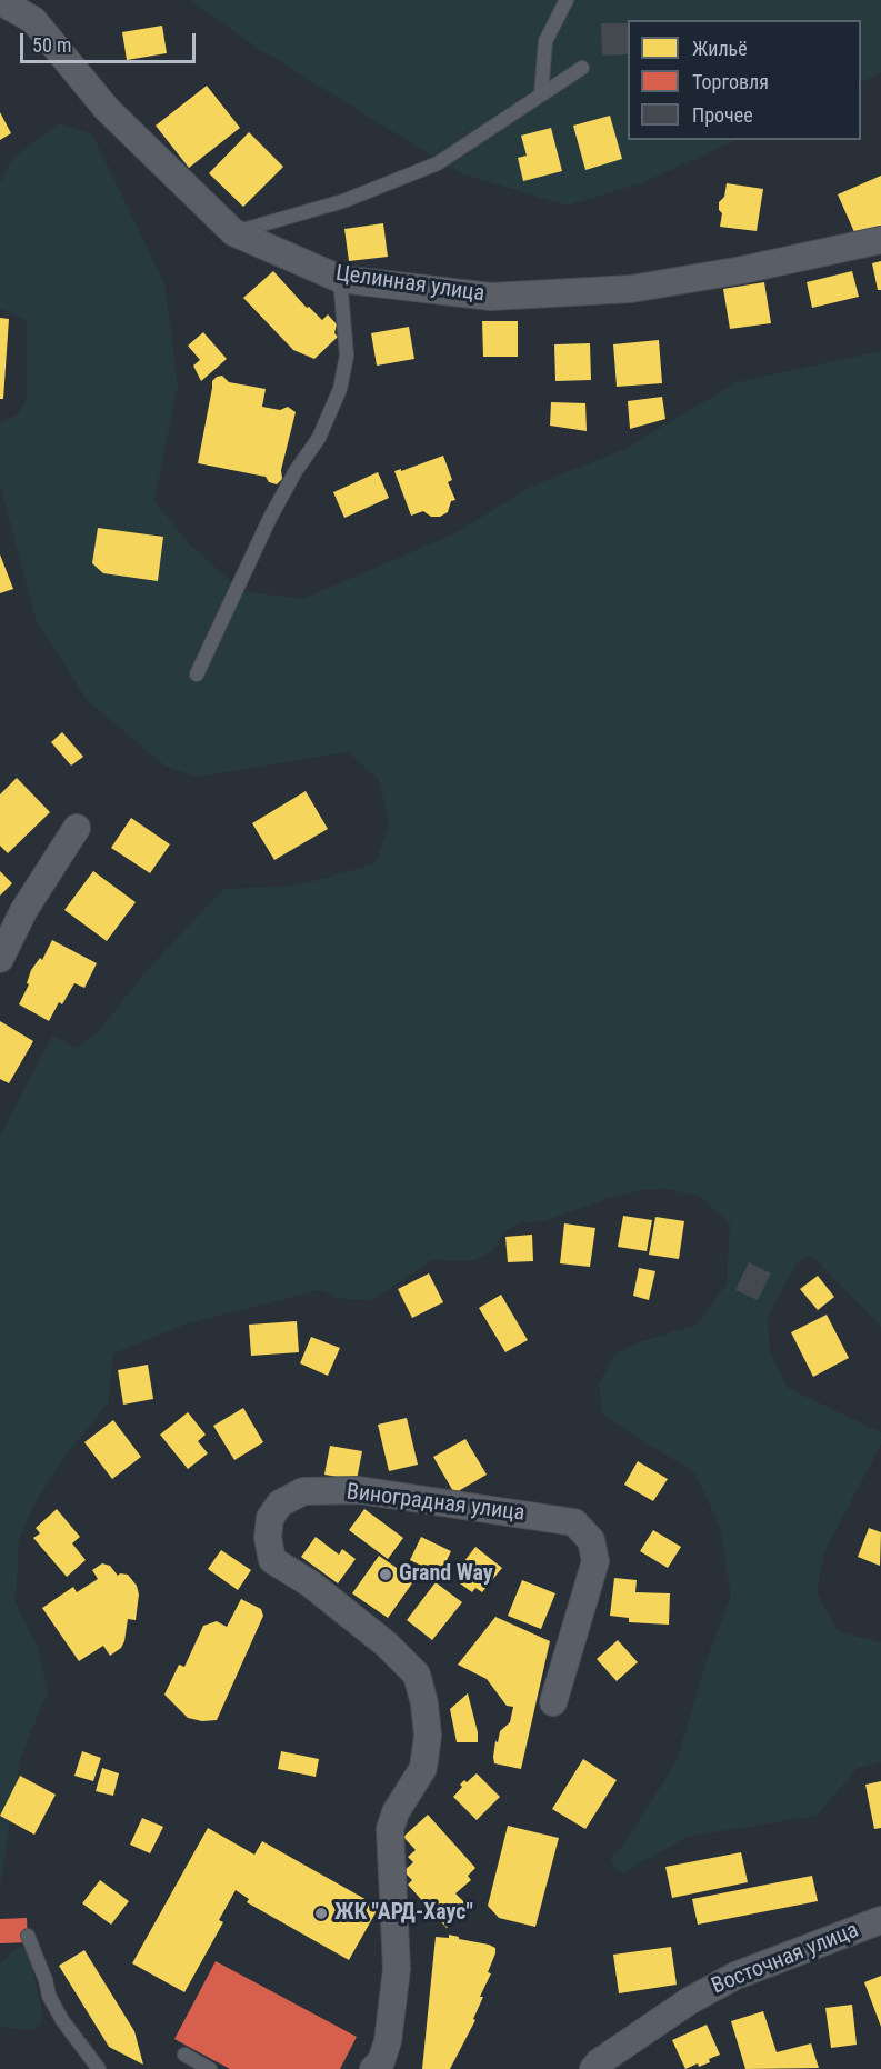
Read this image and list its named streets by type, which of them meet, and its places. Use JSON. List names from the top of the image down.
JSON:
{
  "streets": {
    "street": ["Целинная улица", "Виноградная улица", "Восточная улица"]
  },
  "places": ["Grand Way", "ЖК \"АРД-Хаус\""],
  "legend": ["Жильё", "Торговля", "Прочее"],
  "scale_bar": "50 m"
}
